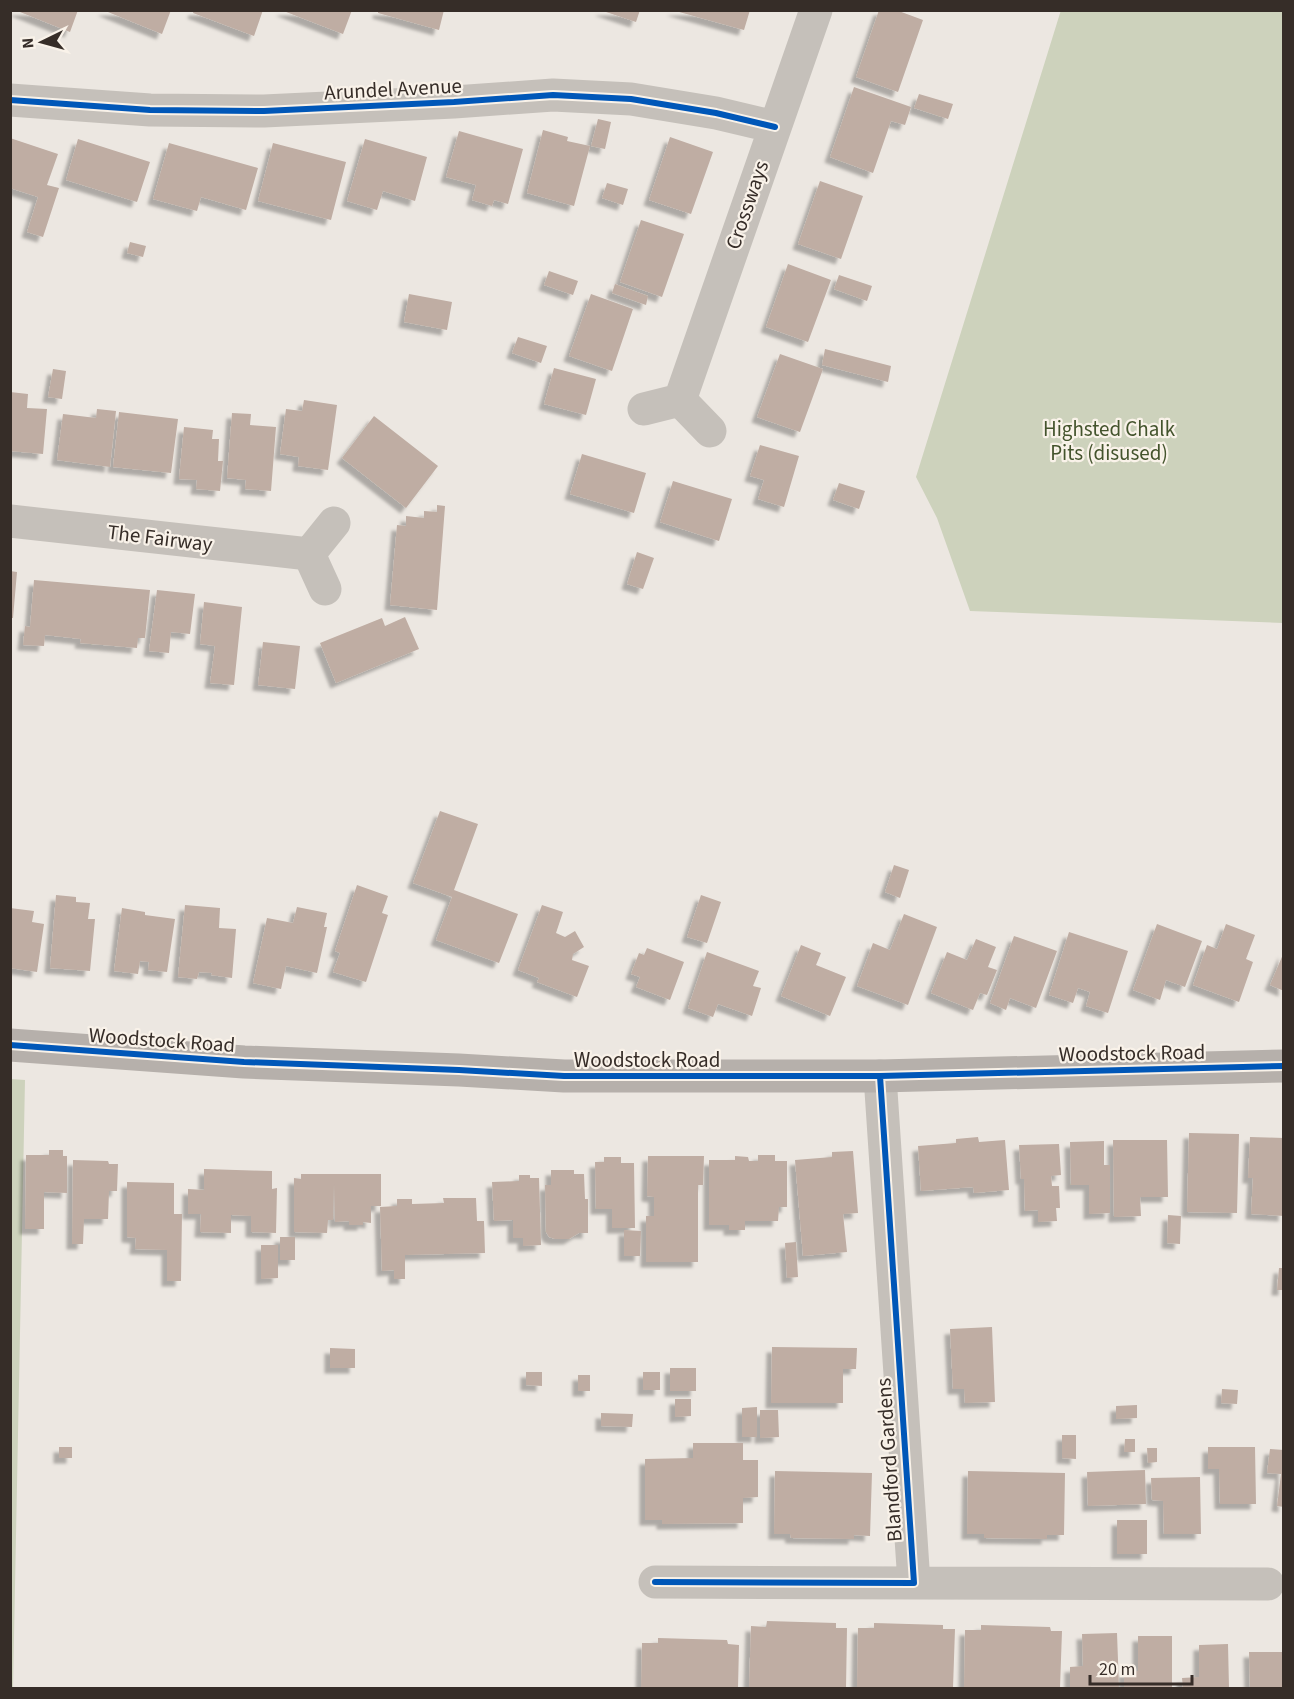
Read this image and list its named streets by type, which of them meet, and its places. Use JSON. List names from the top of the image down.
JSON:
{
  "streets": {
    "street": [
      "Arundel Avenue",
      "Crossways",
      "The Fairway",
      "Woodstock Road",
      "Blandford Gardens"
    ]
  },
  "crossings": [
    ["Arundel Avenue", "Crossways"],
    ["Woodstock Road", "Blandford Gardens"]
  ],
  "parks": ["Highsted Chalk Pits (disused)"],
  "scale_bar": "20 m",
  "north": "left"
}
